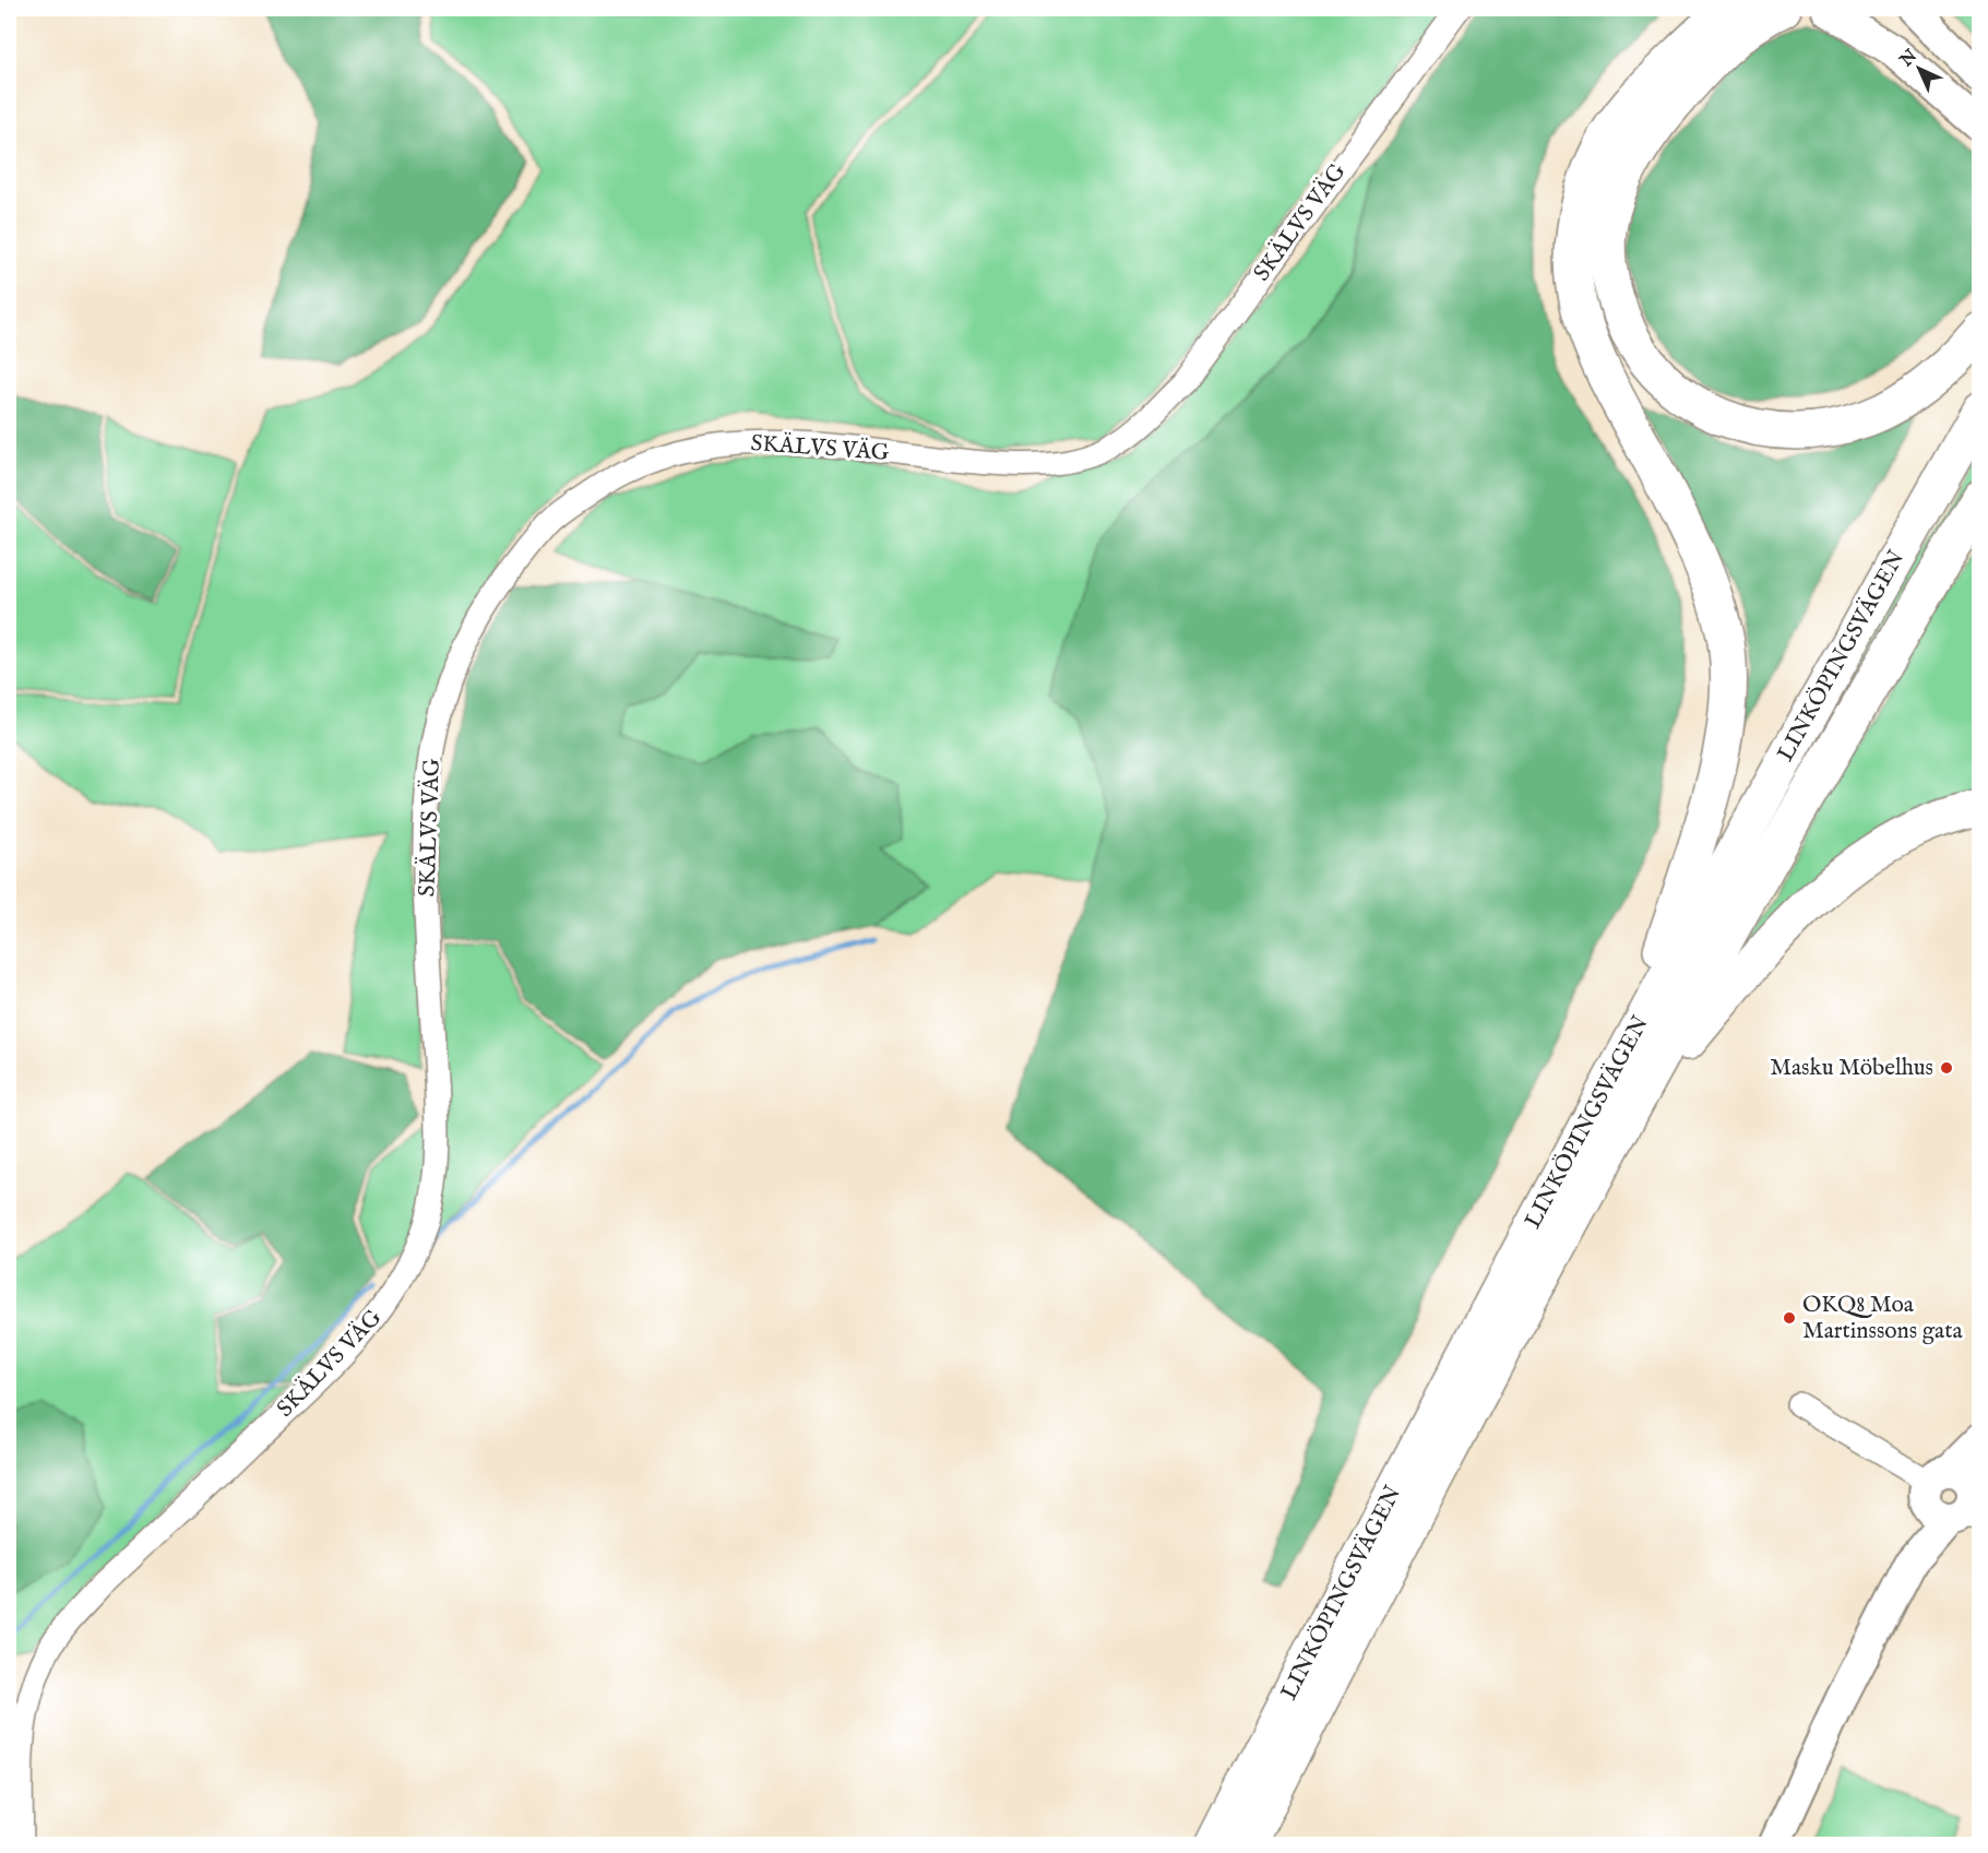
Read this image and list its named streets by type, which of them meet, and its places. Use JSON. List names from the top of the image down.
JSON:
{
  "streets": {
    "highway": ["LINKÖPINGSVÄGEN"],
    "street": ["SKÄLVS VÄG"]
  },
  "places": ["Masku Möbelhus", "OKQ8 Moa Martinssons gata"],
  "north": "top left"
}
